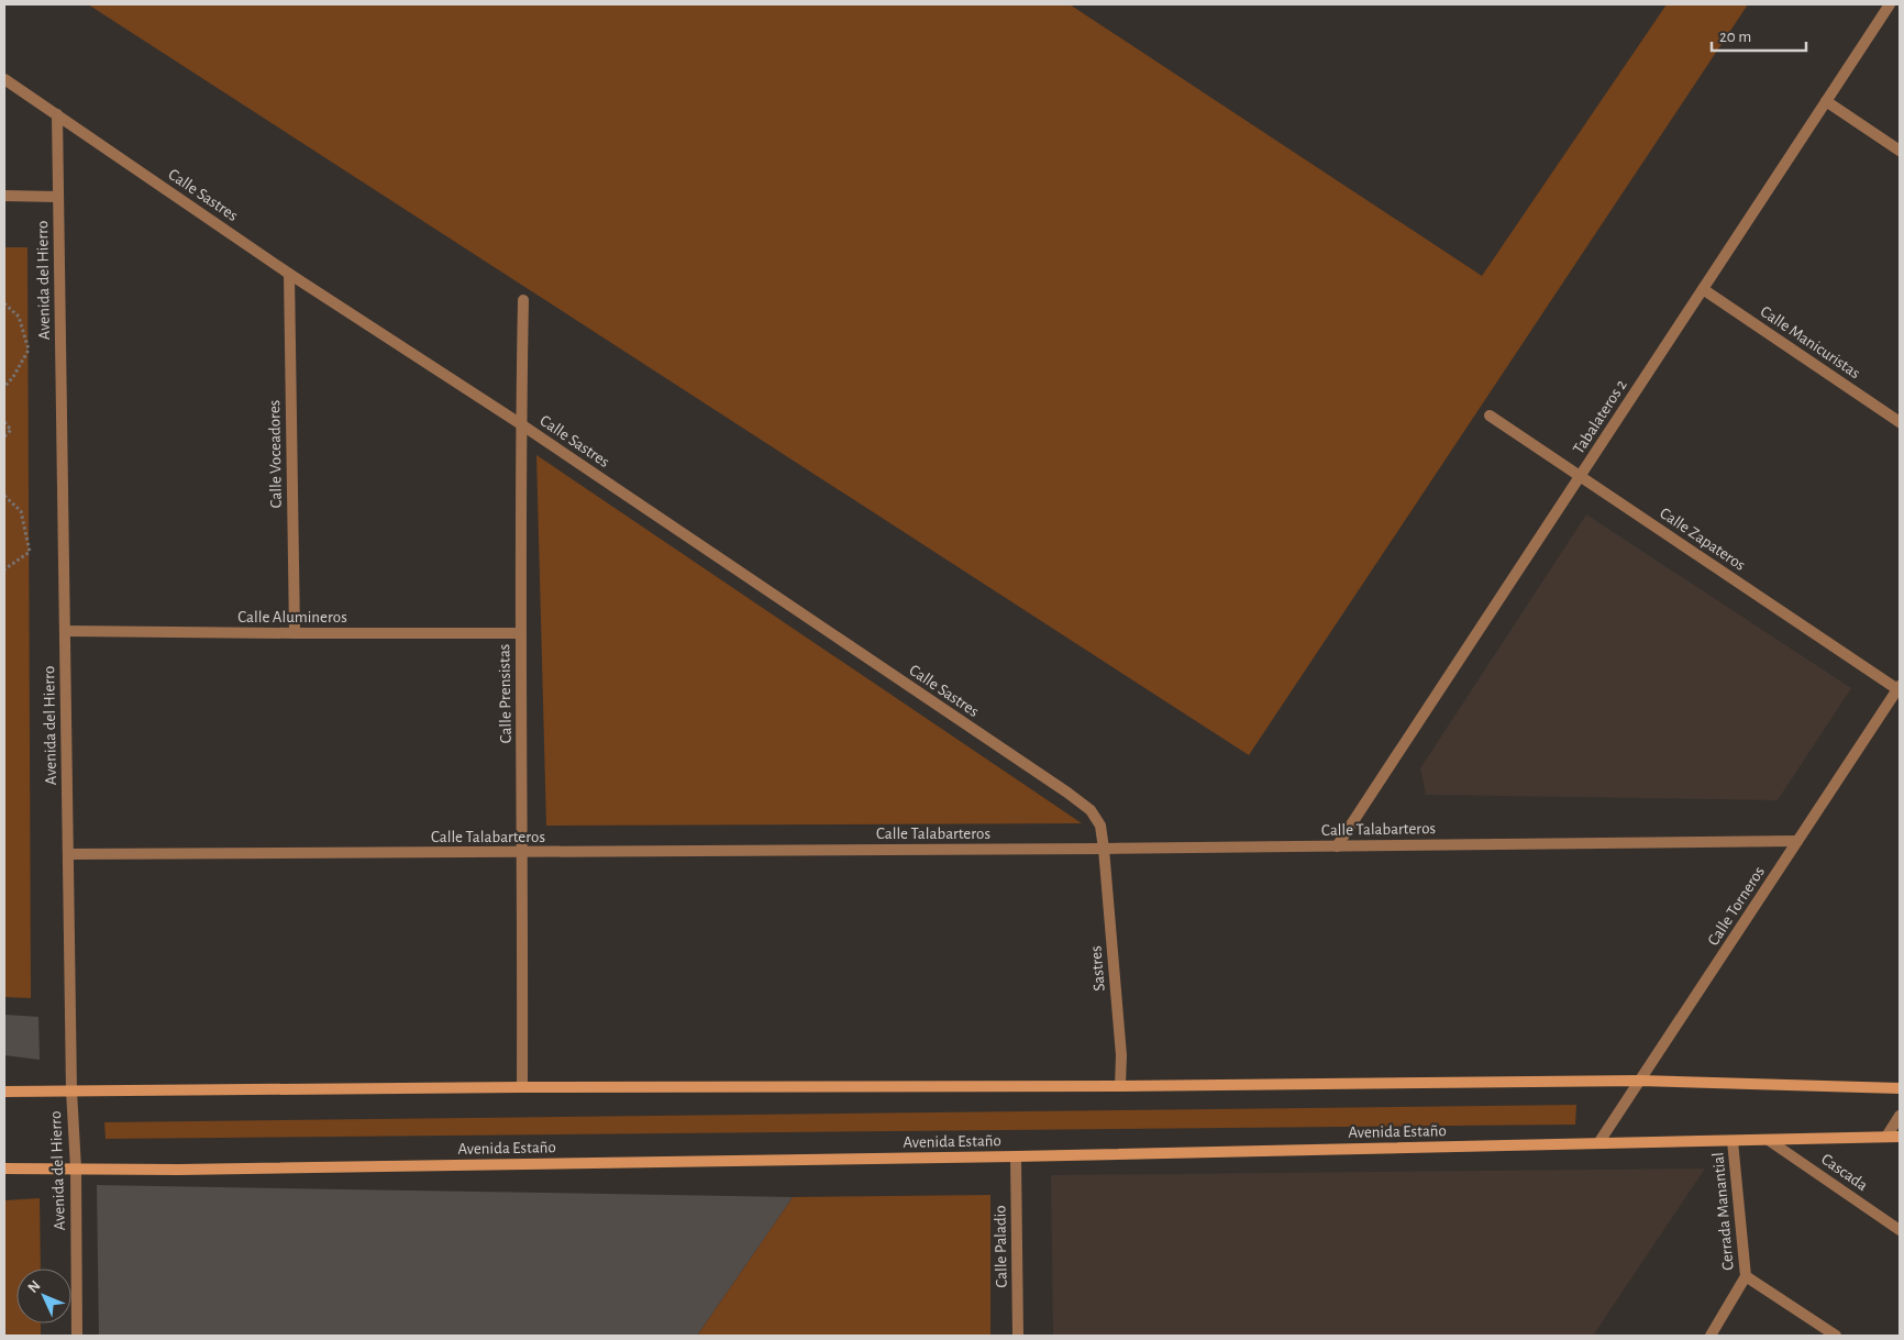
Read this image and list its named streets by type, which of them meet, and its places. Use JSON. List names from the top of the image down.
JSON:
{
  "streets": {
    "main road": ["Avenida Estaño"],
    "street": [
      "Calle Sastres",
      "Avenida del Hierro",
      "Calle Manicuristas",
      "Tabalateros 2",
      "Calle Voceadores",
      "Calle Zapateros",
      "Calle Alumineros",
      "Calle Prensistas",
      "Calle Talabarteros",
      "Calle Torneros",
      "Sastres",
      "Cascada",
      "Cerrada Manantial",
      "Calle Paladio"
    ]
  },
  "crossings": [
    ["Calle Sastres", "Avenida del Hierro"],
    ["Calle Sastres", "Calle Voceadores"],
    ["Calle Sastres", "Calle Prensistas"],
    ["Calle Sastres", "Calle Talabarteros"],
    ["Calle Sastres", "Sastres"],
    ["Avenida del Hierro", "Calle Alumineros"],
    ["Avenida del Hierro", "Calle Talabarteros"],
    ["Avenida del Hierro", "Avenida Estaño"],
    ["Calle Manicuristas", "Tabalateros 2"],
    ["Tabalateros 2", "Calle Zapateros"],
    ["Tabalateros 2", "Calle Talabarteros"],
    ["Calle Voceadores", "Calle Alumineros"],
    ["Calle Zapateros", "Calle Torneros"],
    ["Calle Alumineros", "Calle Prensistas"],
    ["Calle Prensistas", "Calle Talabarteros"],
    ["Calle Talabarteros", "Calle Torneros"],
    ["Calle Talabarteros", "Sastres"],
    ["Calle Torneros", "Avenida Estaño"],
    ["Avenida Estaño", "Cascada"],
    ["Avenida Estaño", "Cerrada Manantial"],
    ["Avenida Estaño", "Calle Paladio"]
  ],
  "scale_bar": "20 m",
  "north": "top left"
}
